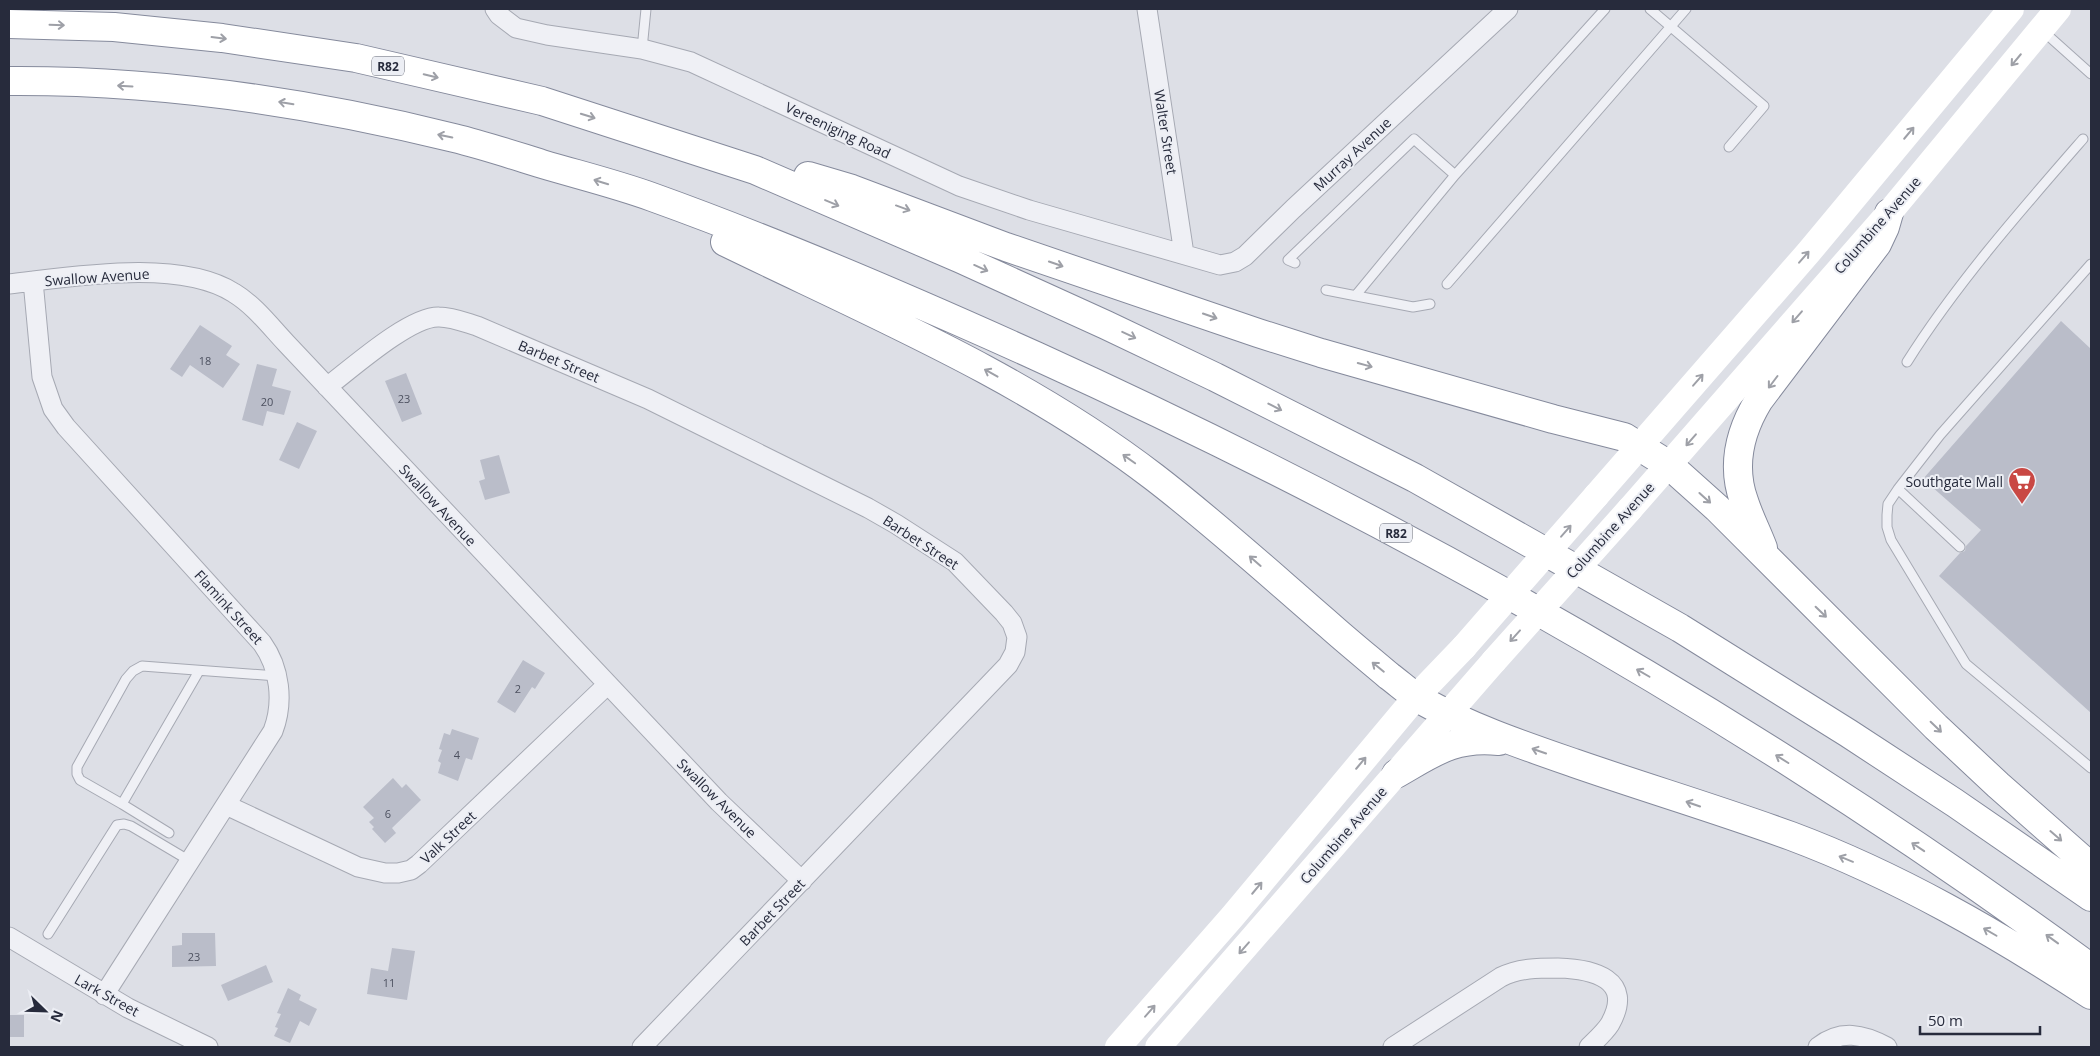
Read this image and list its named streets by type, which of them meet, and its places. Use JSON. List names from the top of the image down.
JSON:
{
  "streets": {
    "highway": ["R82"],
    "main road": ["Columbine Avenue"],
    "street": [
      "Vereeniging Road",
      "Walter Street",
      "Murray Avenue",
      "Swallow Avenue",
      "Barbet Street",
      "Flamink Street",
      "Valk Street",
      "Lark Street"
    ]
  },
  "crossings": [
    ["Vereeniging Road", "Walter Street"],
    ["Vereeniging Road", "Murray Avenue"],
    ["Walter Street", "Murray Avenue"],
    ["Swallow Avenue", "Barbet Street"],
    ["Swallow Avenue", "Flamink Street"],
    ["Swallow Avenue", "Valk Street"],
    ["Flamink Street", "Valk Street"],
    ["Flamink Street", "Lark Street"]
  ],
  "places": {
    "supermarket": ["Southgate Mall"]
  },
  "house_numbers": [
    "18",
    "23",
    "20",
    "2",
    "4",
    "6",
    "23",
    "11"
  ],
  "scale_bar": "50 m",
  "north": "bottom right"
}
